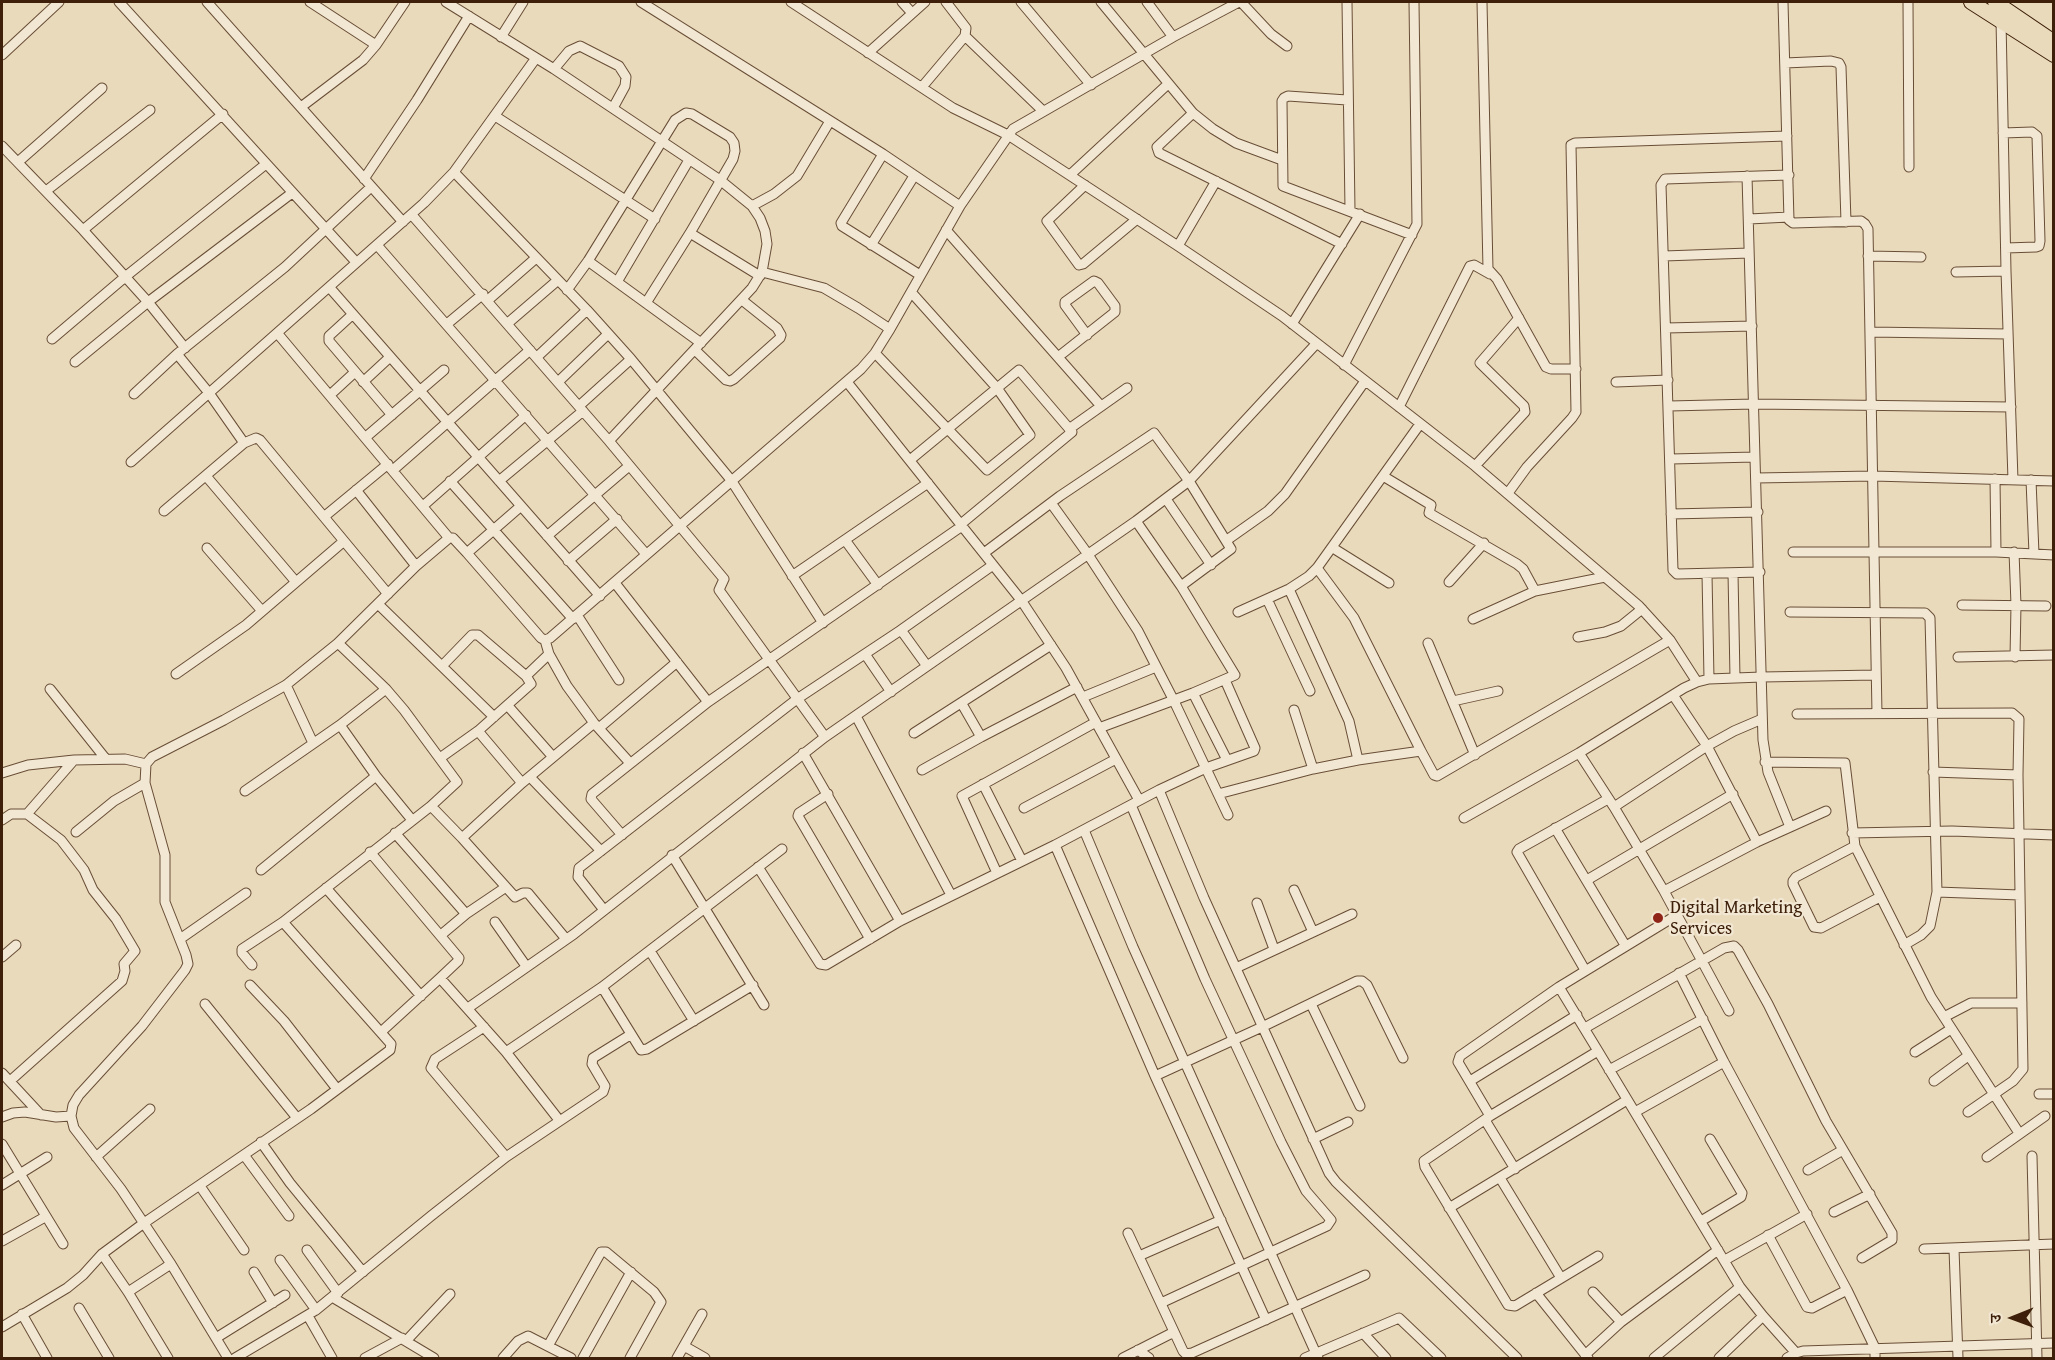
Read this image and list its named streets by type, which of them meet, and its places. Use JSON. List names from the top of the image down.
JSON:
{
  "places": ["Digital Marketing Services"],
  "north": "left"
}
